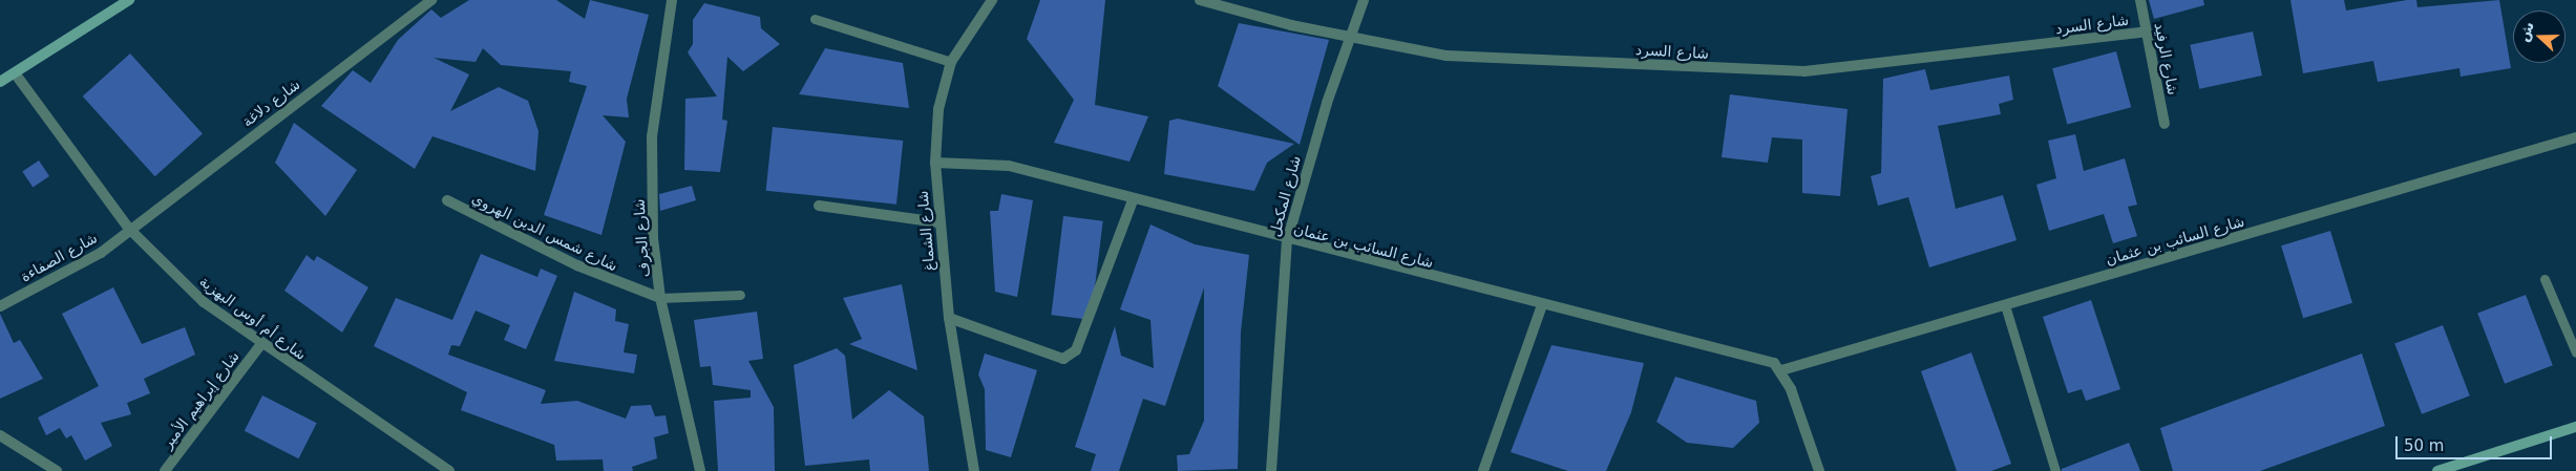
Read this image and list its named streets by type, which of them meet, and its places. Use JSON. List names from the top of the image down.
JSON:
{
  "streets": {
    "street": [
      "شارع السرد",
      "شارع الرفيد",
      "شارع دلاغة",
      "شارع المكحل",
      "شارع الشماغ",
      "شارع شمس الدين الهروي",
      "شارع الجرف",
      "شارع السائب بن عثمان",
      "شارع الصفاءة",
      "شارع أم أوس البهزية",
      "شارع إبراهيم الأمير"
    ]
  },
  "crossings": [
    ["شارع السرد", "شارع الرفيد"],
    ["شارع السرد", "شارع المكحل"],
    ["شارع دلاغة", "شارع الصفاءة"],
    ["شارع دلاغة", "شارع أم أوس البهزية"],
    ["شارع المكحل", "شارع السائب بن عثمان"],
    ["شارع الشماغ", "شارع السائب بن عثمان"],
    ["شارع شمس الدين الهروي", "شارع الجرف"],
    ["شارع الصفاءة", "شارع أم أوس البهزية"],
    ["شارع أم أوس البهزية", "شارع إبراهيم الأمير"]
  ],
  "scale_bar": "50 m",
  "north": "left"
}
